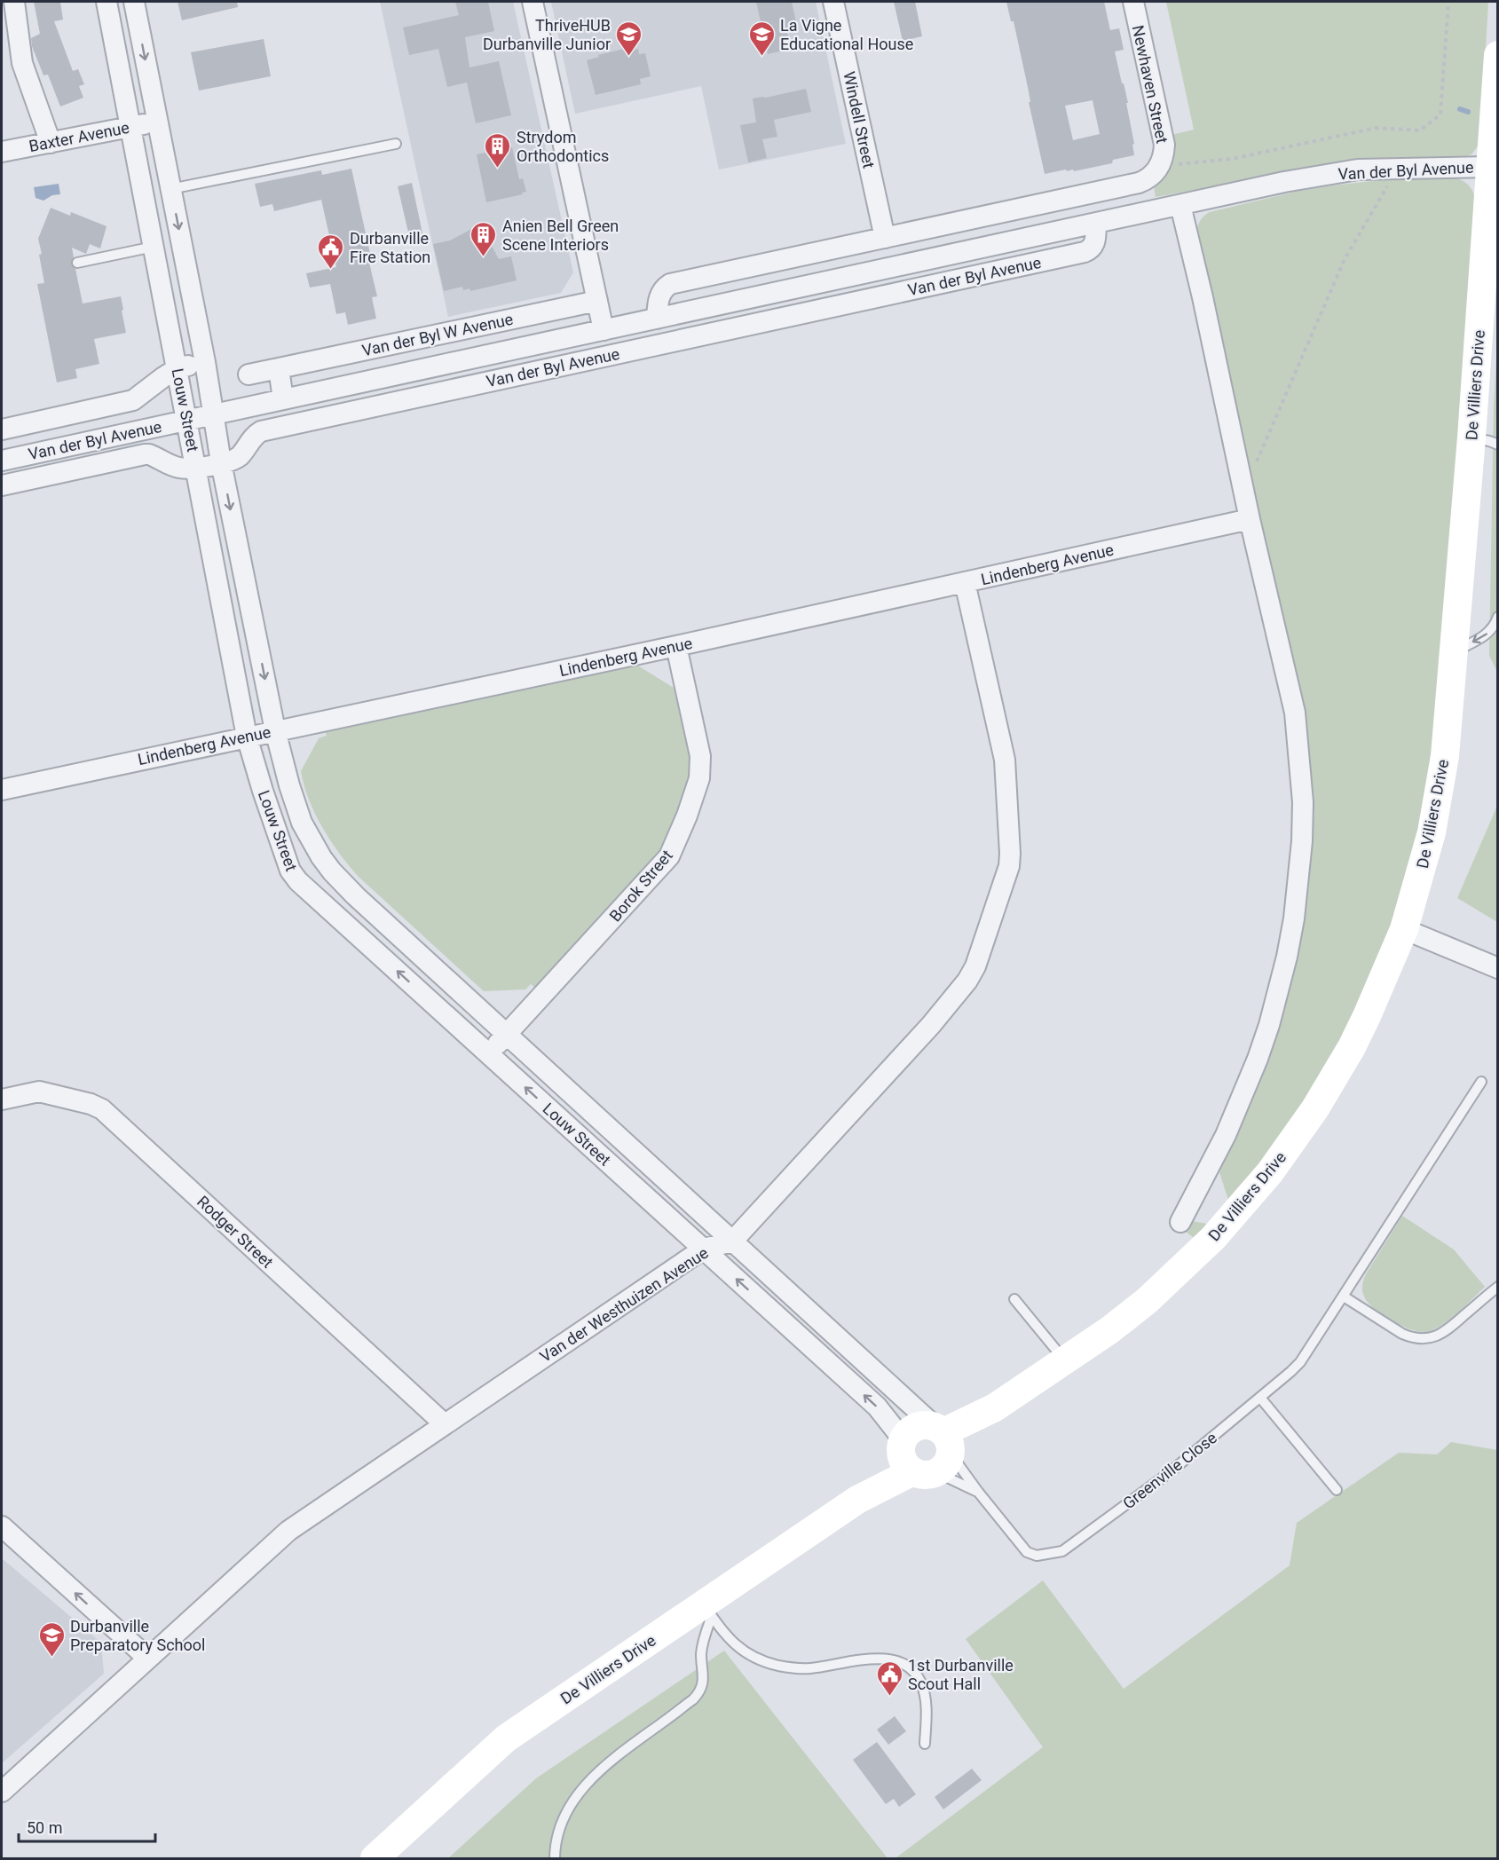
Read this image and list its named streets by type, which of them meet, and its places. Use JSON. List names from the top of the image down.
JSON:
{
  "streets": {
    "street": [
      "Newhaven Street",
      "Windell Street",
      "Baxter Avenue",
      "Van der Byl Avenue",
      "Van der Byl W Avenue",
      "De Villiers Drive",
      "Louw Street",
      "Lindenberg Avenue",
      "Borok Street",
      "Rodger Street",
      "Van der Westhuizen Avenue"
    ],
    "lane": ["Greenville Close"]
  },
  "crossings": [
    ["Baxter Avenue", "Louw Street"],
    ["Van der Byl Avenue", "De Villiers Drive"],
    ["Van der Byl Avenue", "Louw Street"],
    ["De Villiers Drive", "Louw Street"],
    ["De Villiers Drive", "Greenville Close"],
    ["Louw Street", "Lindenberg Avenue"],
    ["Louw Street", "Borok Street"],
    ["Louw Street", "Van der Westhuizen Avenue"],
    ["Louw Street", "Greenville Close"],
    ["Lindenberg Avenue", "Borok Street"],
    ["Rodger Street", "Van der Westhuizen Avenue"]
  ],
  "places": {
    "school or university": ["ThriveHUB Durbanville Junior", "La Vigne Educational House", "Durbanville Preparatory School"],
    "building": ["Strydom Orthodontics", "Anien Bell Green Scene Interiors"],
    "public building": ["Durbanville Fire Station", "1st Durbanville Scout Hall"]
  },
  "scale_bar": "50 m"
}
